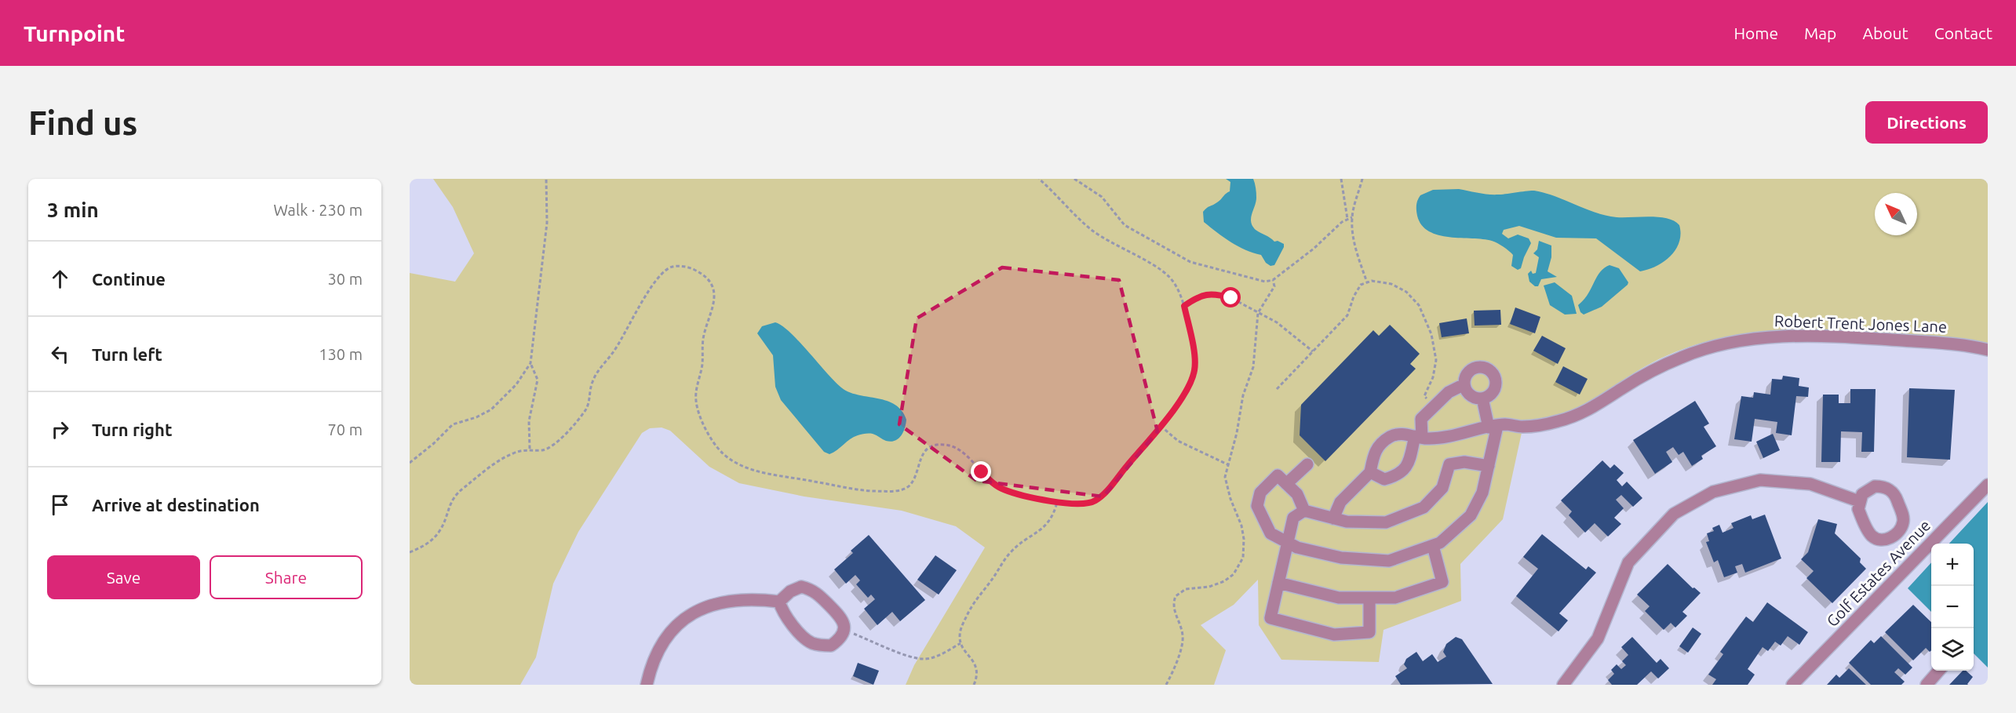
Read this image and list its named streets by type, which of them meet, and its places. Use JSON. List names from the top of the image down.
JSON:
{
  "streets": {
    "street": ["Robert Trent Jones Lane", "Golf Estates Avenue"]
  },
  "north": "top left",
  "page": {
    "header": "Turnpoint",
    "nav": [
      "Home",
      "Map",
      "About",
      "Contact"
    ],
    "buttons": [
      "Directions",
      ["Save", "Share"]
    ],
    "title": "Find us",
    "heading": ["3 min", "Walk · 230 m"],
    "list": [
      ["Continue", "30 m"],
      ["Turn left", "130 m"],
      ["Turn right", "70 m"],
      "Arrive at destination"
    ],
    "map_buttons": ["+", "−"]
  }
}
